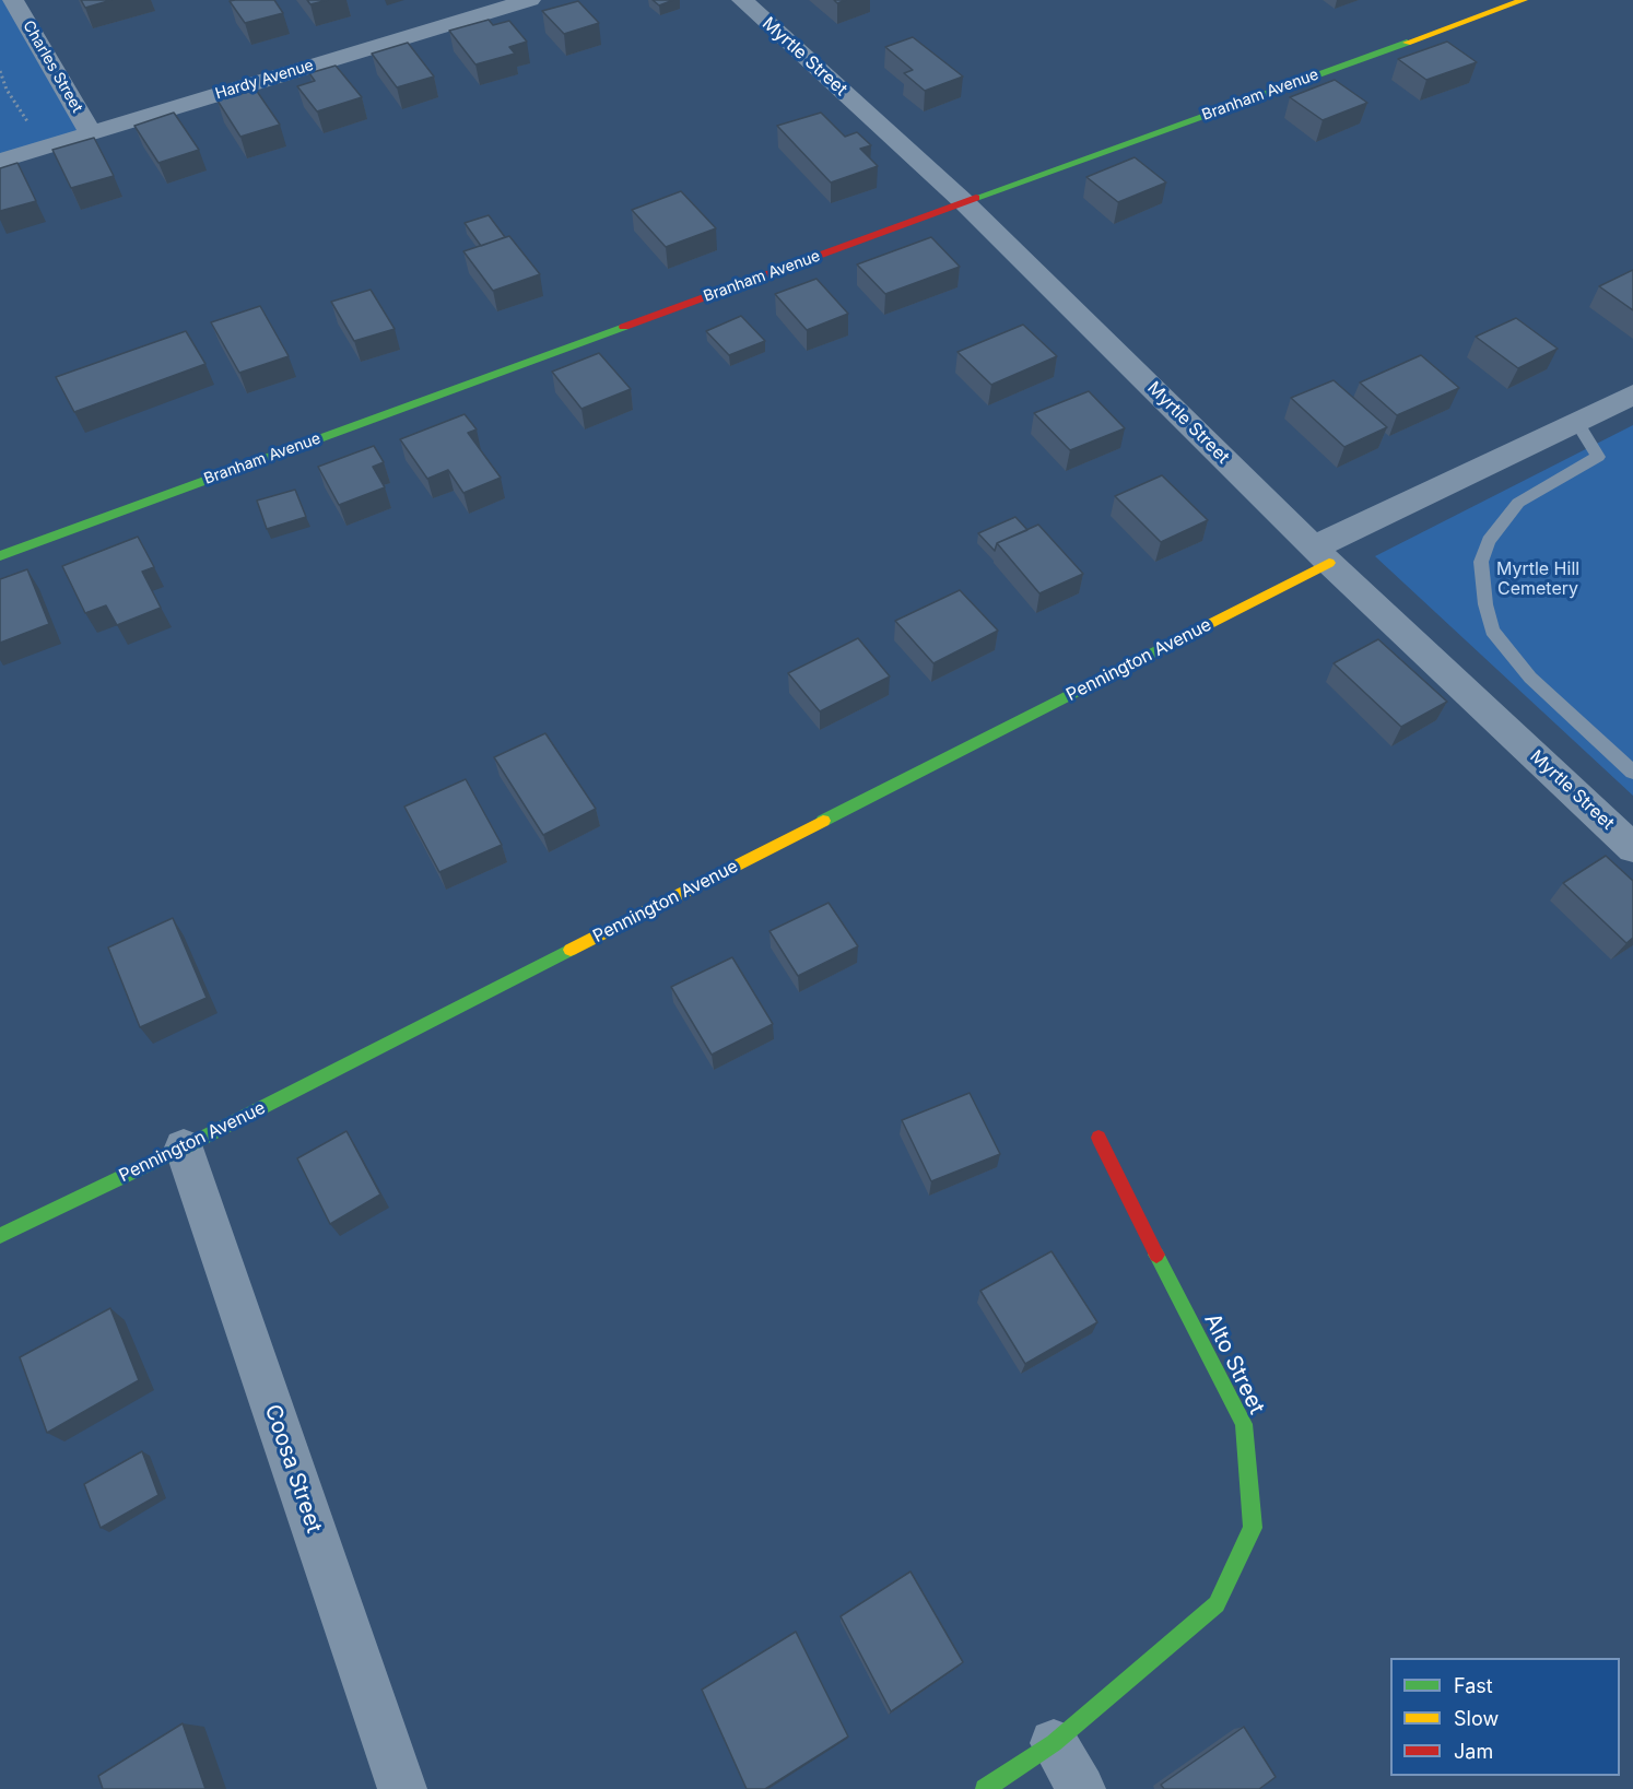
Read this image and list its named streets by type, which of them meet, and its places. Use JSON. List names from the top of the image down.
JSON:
{
  "streets": {
    "street": [
      "Myrtle Street",
      "Charles Street",
      "Hardy Avenue",
      "Branham Avenue",
      "Pennington Avenue",
      "Alto Street",
      "Coosa Street"
    ]
  },
  "crossings": [
    ["Myrtle Street", "Branham Avenue"],
    ["Myrtle Street", "Pennington Avenue"],
    ["Charles Street", "Hardy Avenue"],
    ["Pennington Avenue", "Coosa Street"]
  ],
  "parks": ["Myrtle Hill Cemetery"],
  "legend": ["Fast", "Slow", "Jam"]
}
